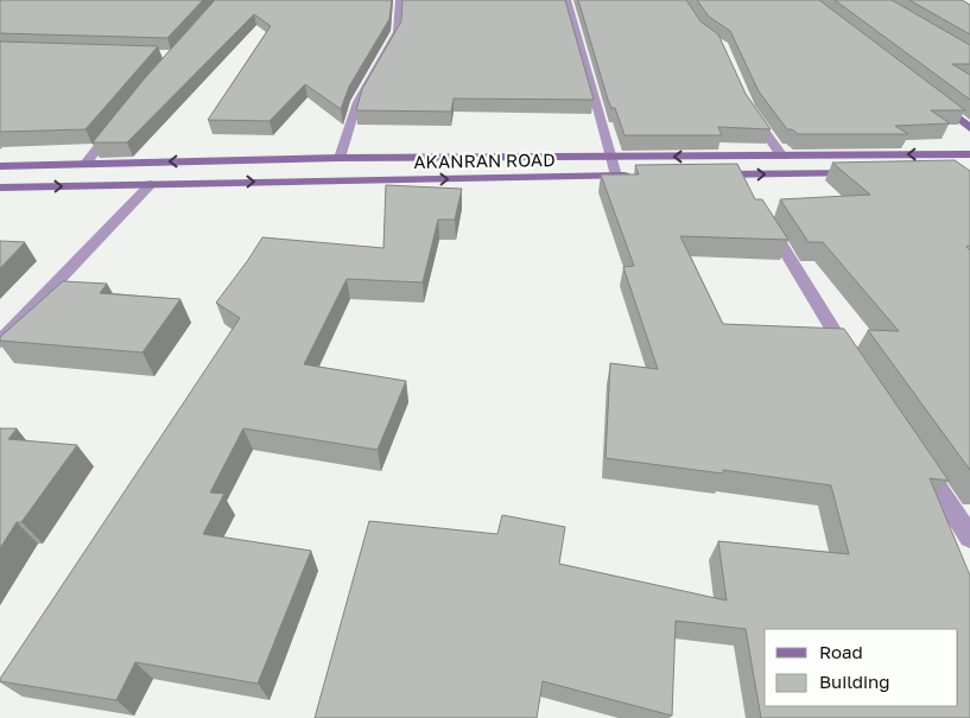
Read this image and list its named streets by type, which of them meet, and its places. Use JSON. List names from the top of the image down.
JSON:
{
  "streets": {
    "main road": ["AKANRAN ROAD"]
  },
  "legend": ["Road", "Building"]
}
